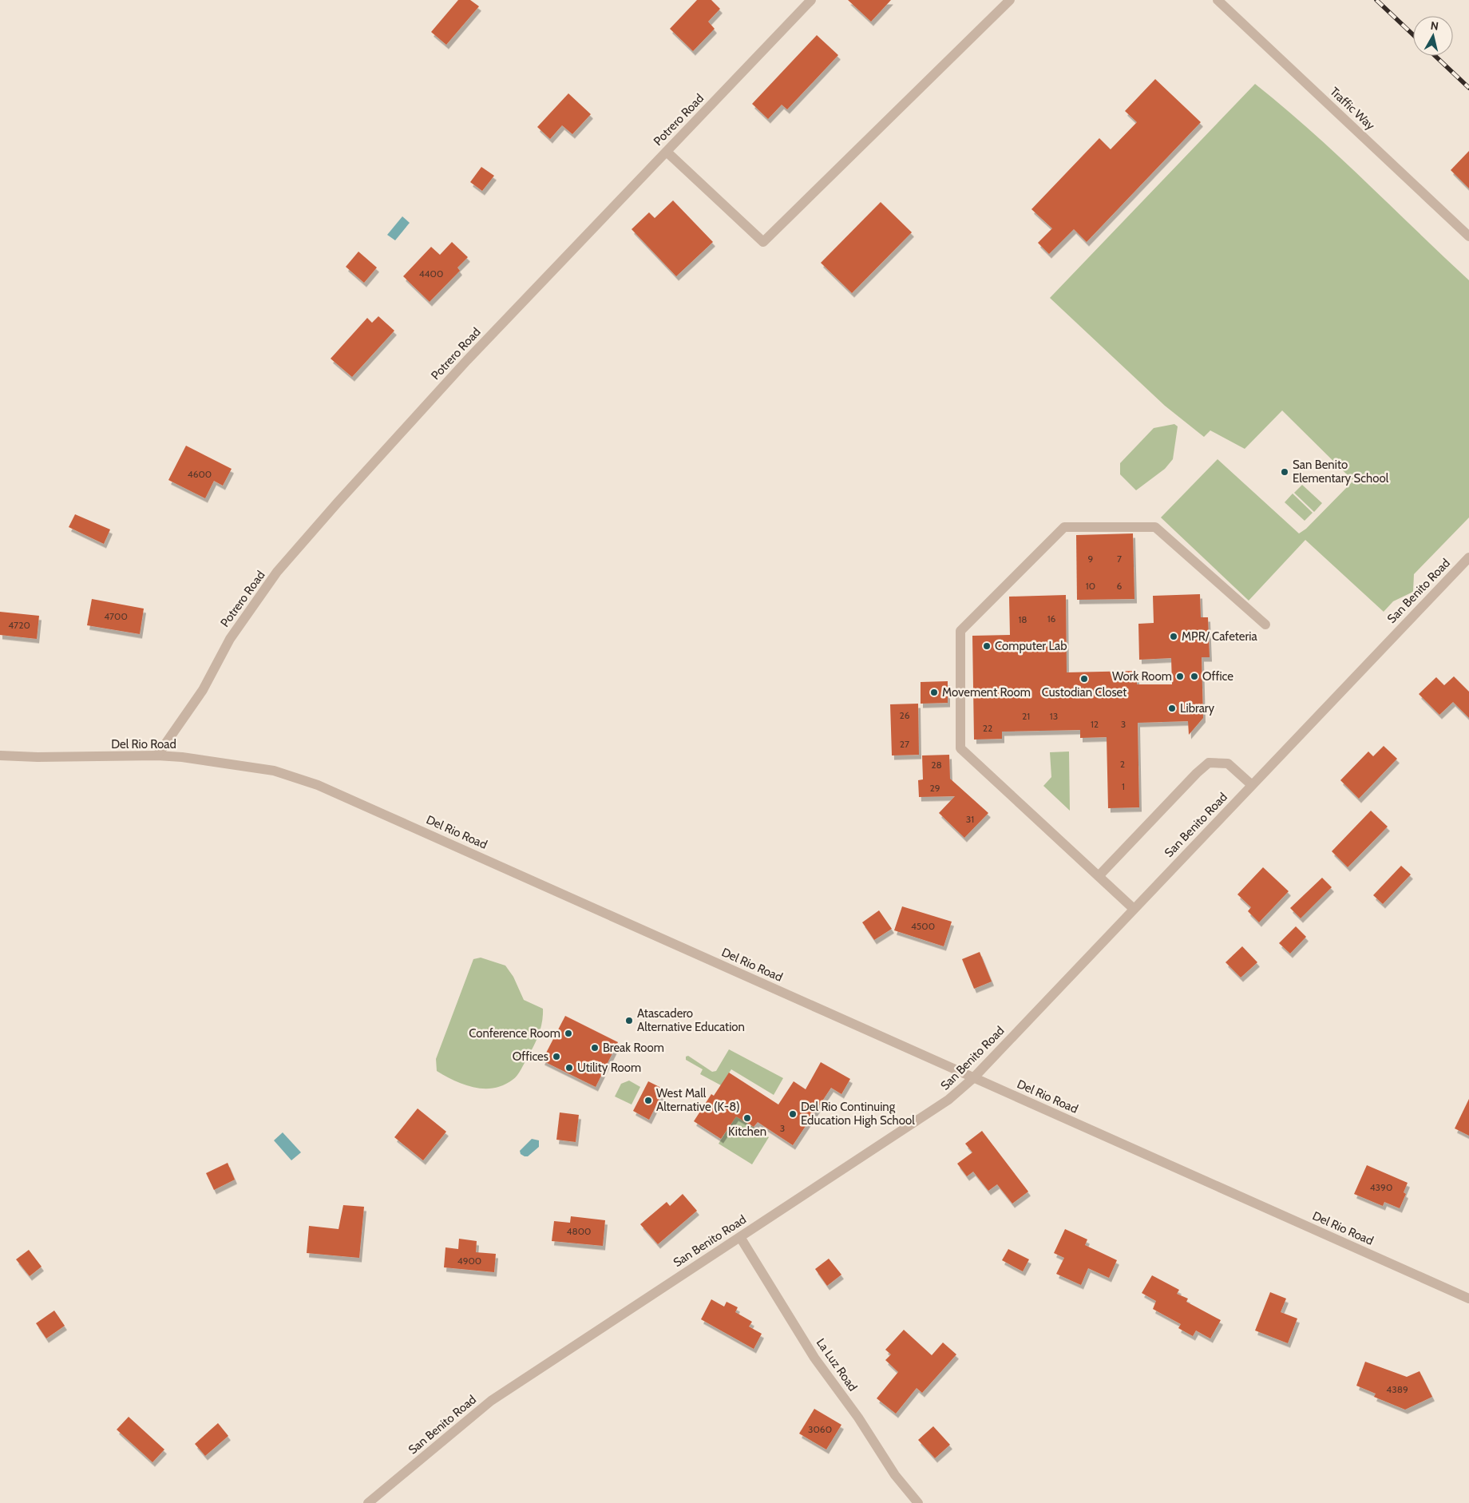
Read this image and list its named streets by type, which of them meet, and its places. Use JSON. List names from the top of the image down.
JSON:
{
  "streets": {
    "street": [
      "Traffic Way",
      "Potrero Road",
      "San Benito Road",
      "Del Rio Road",
      "La Luz Road"
    ]
  },
  "crossings": [
    ["Potrero Road", "Del Rio Road"],
    ["San Benito Road", "Del Rio Road"],
    ["San Benito Road", "La Luz Road"]
  ],
  "places": [
    "San Benito Elementary School",
    "MPR/ Cafeteria",
    "Computer Lab",
    "Work Room",
    "Office",
    "Custodian Closet",
    "Movement Room",
    "Library",
    "Atascadero Alternative Education",
    "Conference Room",
    "Break Room",
    "Offices",
    "Utility Room",
    "West Mall Alternative (K-8)",
    "Del Rio Continuing Education High School",
    "Kitchen"
  ],
  "house_numbers": [
    "4400",
    "4600",
    "9",
    "7",
    "10",
    "6",
    "4700",
    "16",
    "18",
    "4720",
    "26",
    "21",
    "13",
    "12",
    "3",
    "22",
    "27",
    "2",
    "28",
    "1",
    "29",
    "31",
    "4500",
    "3",
    "4390",
    "4800",
    "4900",
    "4389",
    "3060"
  ],
  "north": "top"
}
